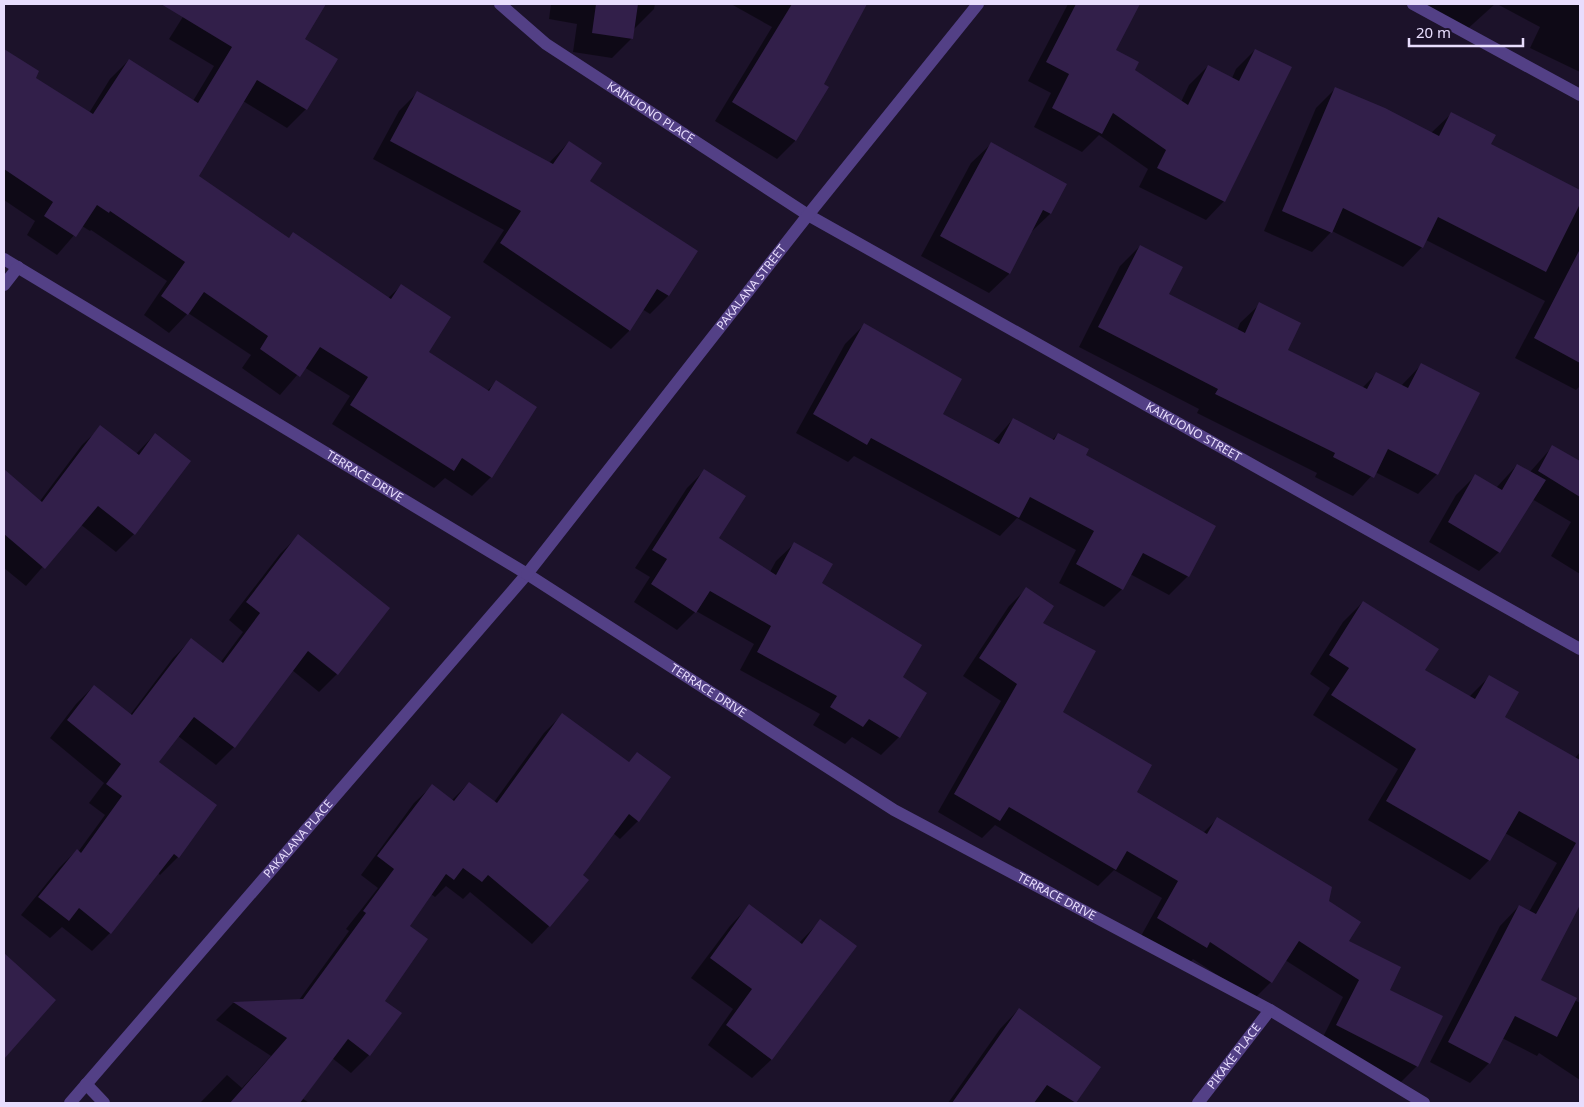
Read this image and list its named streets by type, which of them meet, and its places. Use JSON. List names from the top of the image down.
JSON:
{
  "streets": {
    "street": [
      "KAIKUONO PLACE",
      "PAKALANA STREET",
      "KAIKUONO STREET",
      "TERRACE DRIVE",
      "PAKALANA PLACE",
      "PIKAKE PLACE"
    ]
  },
  "crossings": [
    ["KAIKUONO PLACE", "PAKALANA STREET"],
    ["KAIKUONO PLACE", "KAIKUONO STREET"],
    ["PAKALANA STREET", "KAIKUONO STREET"],
    ["PAKALANA STREET", "TERRACE DRIVE"],
    ["PAKALANA STREET", "PAKALANA PLACE"],
    ["TERRACE DRIVE", "PAKALANA PLACE"],
    ["TERRACE DRIVE", "PIKAKE PLACE"]
  ],
  "scale_bar": "20 m"
}
